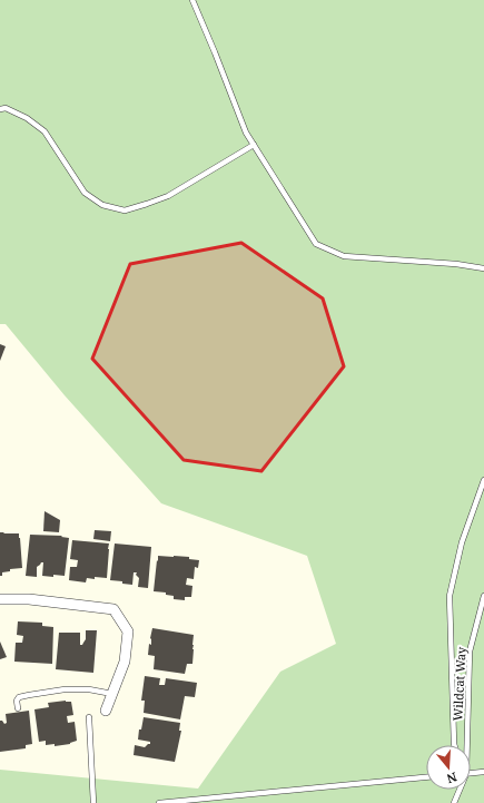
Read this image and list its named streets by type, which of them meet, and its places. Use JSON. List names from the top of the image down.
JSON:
{
  "streets": {
    "lane": ["Wildcat Way"]
  },
  "north": "bottom"
}
